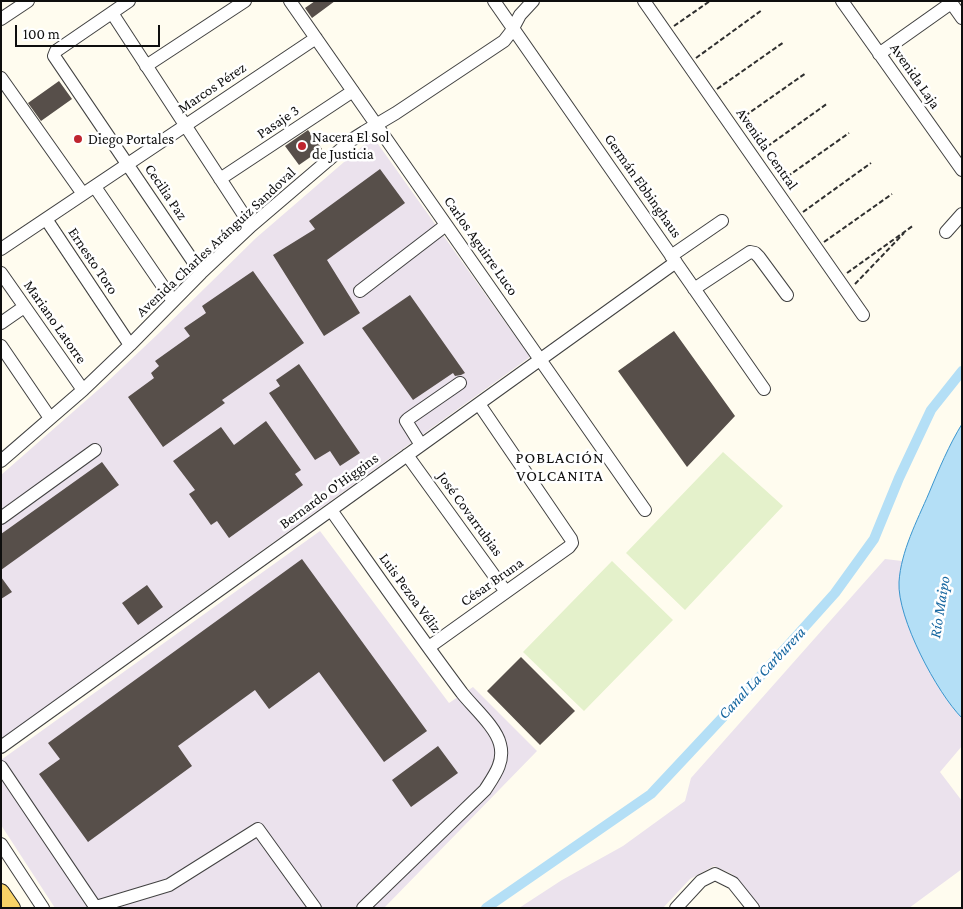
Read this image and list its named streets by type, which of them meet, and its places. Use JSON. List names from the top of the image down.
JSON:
{
  "streets": {
    "street": [
      "Avenida Laja",
      "Marcos Pérez",
      "Pasaje 3",
      "Avenida Central",
      "Germán Ebbinghaus",
      "Cecilia Paz",
      "Avenida Charles Aránguiz Sandoval",
      "Carlos Aguirre Luco",
      "Ernesto Toro",
      "Mariano Latorre",
      "Bernardo O'Higgins",
      "José Covarrubias",
      "César Bruna",
      "Luis Pezoa Véliz"
    ]
  },
  "crossings": [
    ["Marcos Pérez", "Cecilia Paz"],
    ["Marcos Pérez", "Carlos Aguirre Luco"],
    ["Marcos Pérez", "Ernesto Toro"],
    ["Pasaje 3", "Carlos Aguirre Luco"],
    ["Germán Ebbinghaus", "Avenida Charles Aránguiz Sandoval"],
    ["Germán Ebbinghaus", "Bernardo O'Higgins"],
    ["Cecilia Paz", "Avenida Charles Aránguiz Sandoval"],
    ["Avenida Charles Aránguiz Sandoval", "Carlos Aguirre Luco"],
    ["Avenida Charles Aránguiz Sandoval", "Ernesto Toro"],
    ["Avenida Charles Aránguiz Sandoval", "Mariano Latorre"],
    ["Carlos Aguirre Luco", "Bernardo O'Higgins"],
    ["Bernardo O'Higgins", "José Covarrubias"],
    ["Bernardo O'Higgins", "César Bruna"],
    ["Bernardo O'Higgins", "Luis Pezoa Véliz"],
    ["José Covarrubias", "César Bruna"],
    ["César Bruna", "Luis Pezoa Véliz"]
  ],
  "districts": ["POBLACIÓN VOLCANITA"],
  "water": ["Río Maipo", "Canal La Carburera"],
  "places": ["Diego Portales", "Nacera El Sol de Justicia"],
  "scale_bar": "100 m"
}
